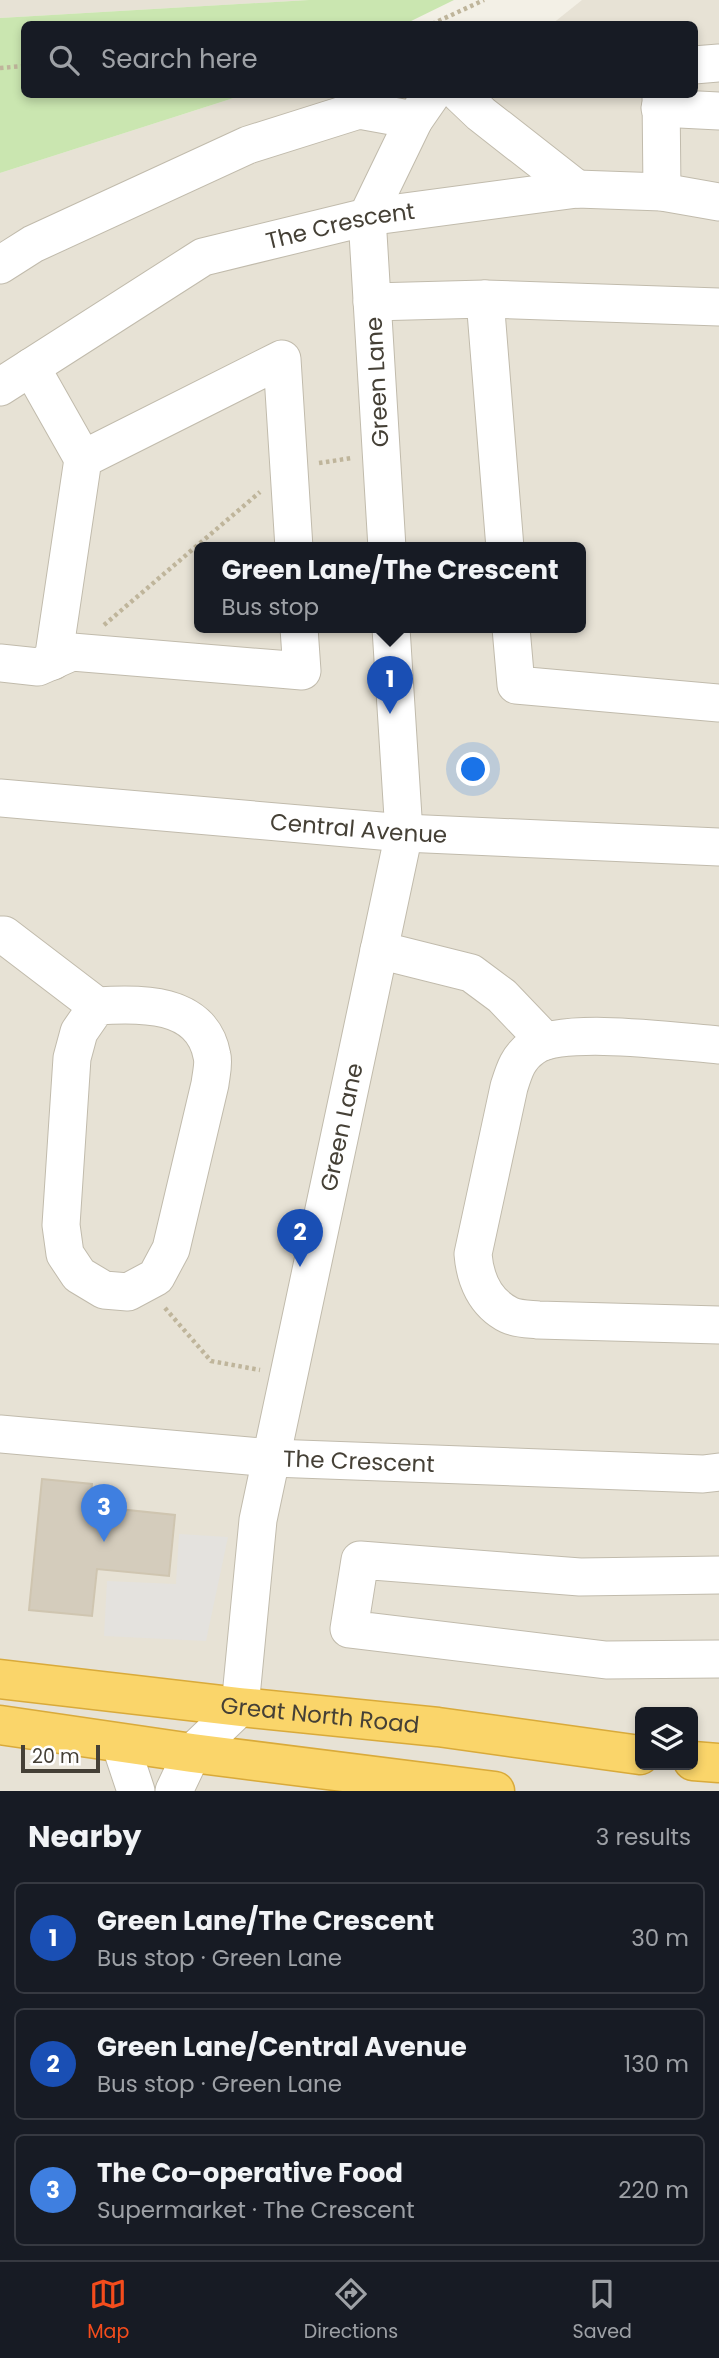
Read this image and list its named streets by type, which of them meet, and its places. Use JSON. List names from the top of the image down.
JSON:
{
  "streets": {
    "highway": ["Great North Road"],
    "street": ["The Crescent", "Green Lane", "Central Avenue"]
  },
  "crossings": [
    ["The Crescent", "Green Lane"],
    ["Green Lane", "Central Avenue"],
    ["Green Lane", "Great North Road"]
  ],
  "scale_bar": "20 m",
  "page": {
    "search": "Search here",
    "popup": ["Green Lane/The Crescent", "Bus stop"],
    "pins": ["1", "2", "3"],
    "scale": "20 m",
    "heading": ["Nearby", "3 results"],
    "list": [
      {
        "mark": "1",
        "name": "Green Lane/The Crescent",
        "note": "Bus stop · Green Lane",
        "value": "30 m"
      },
      {
        "mark": "2",
        "name": "Green Lane/Central Avenue",
        "note": "Bus stop · Green Lane",
        "value": "130 m"
      },
      {
        "mark": "3",
        "name": "The Co-operative Food",
        "note": "Supermarket · The Crescent",
        "value": "220 m"
      }
    ],
    "nav": ["Map", "Directions", "Saved"]
  }
}
